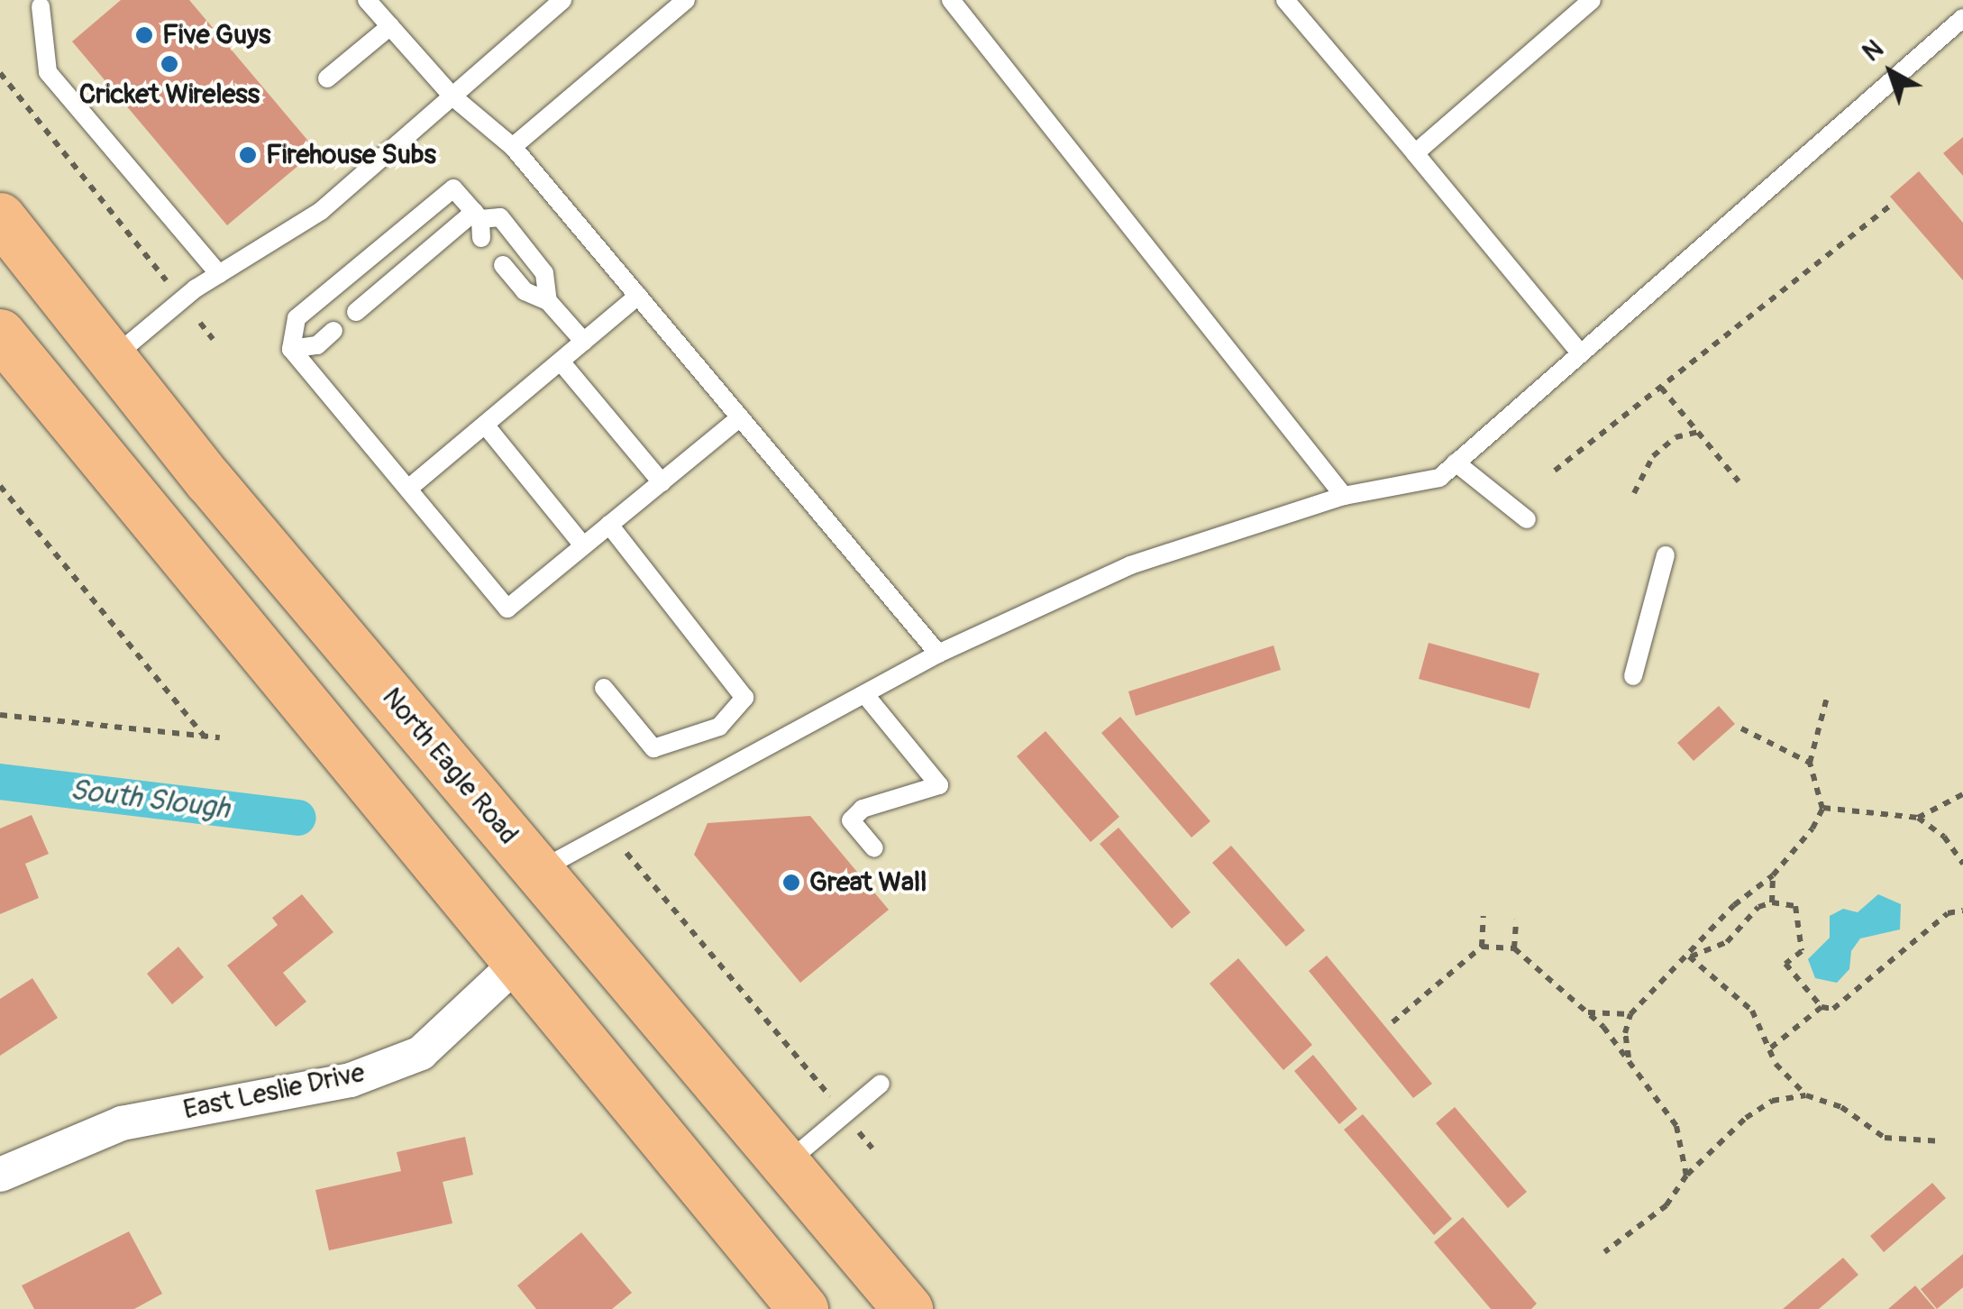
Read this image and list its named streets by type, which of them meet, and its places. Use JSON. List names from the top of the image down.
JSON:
{
  "streets": {
    "highway": ["North Eagle Road"],
    "street": ["East Leslie Drive"]
  },
  "water": ["South Slough"],
  "places": [
    "Five Guys",
    "Cricket Wireless",
    "Firehouse Subs",
    "Great Wall"
  ],
  "north": "top left"
}
